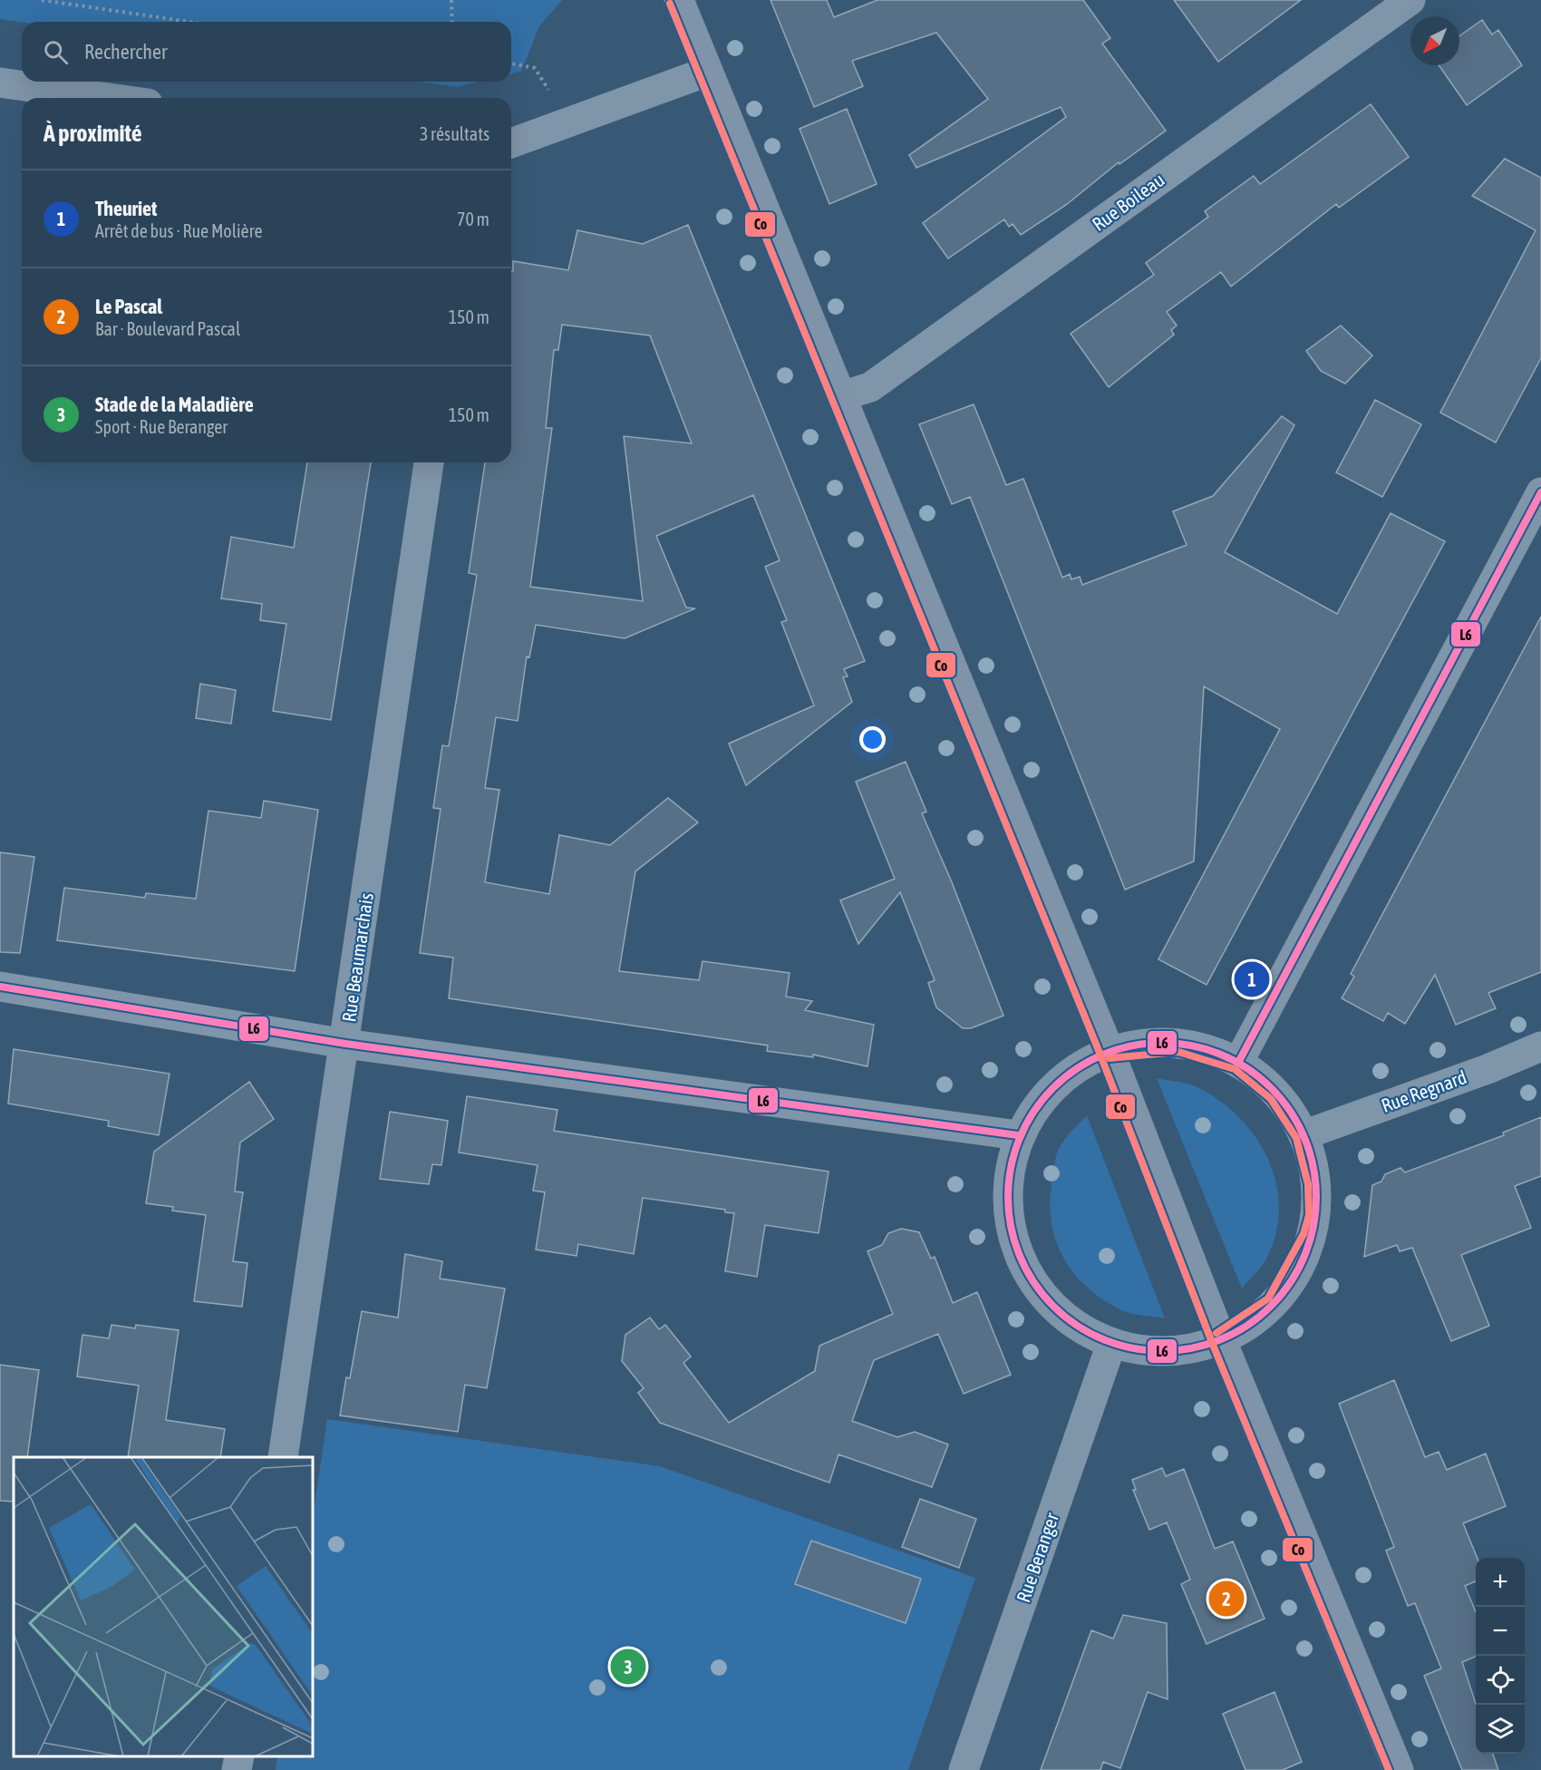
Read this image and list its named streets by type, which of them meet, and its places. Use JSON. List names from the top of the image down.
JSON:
{
  "streets": {
    "street": [
      "Rue Boileau",
      "Rue Beaumarchais",
      "Rue Regnard",
      "Rue Beranger"
    ]
  },
  "lines": ["transit line Co", "transit line L6"],
  "north": "bottom left",
  "page": {
    "search": "Rechercher",
    "heading": ["À proximité", "3 résultats"],
    "list": [
      {
        "mark": "1",
        "name": "Theuriet",
        "note": "Arrêt de bus · Rue Molière",
        "value": "70 m"
      },
      {
        "mark": "2",
        "name": "Le Pascal",
        "note": "Bar · Boulevard Pascal",
        "value": "150 m"
      },
      {
        "mark": "3",
        "name": "Stade de la Maladière",
        "note": "Sport · Rue Beranger",
        "value": "150 m"
      }
    ],
    "pins": ["1", "2", "3"],
    "map_buttons": ["+", "−"]
  }
}
